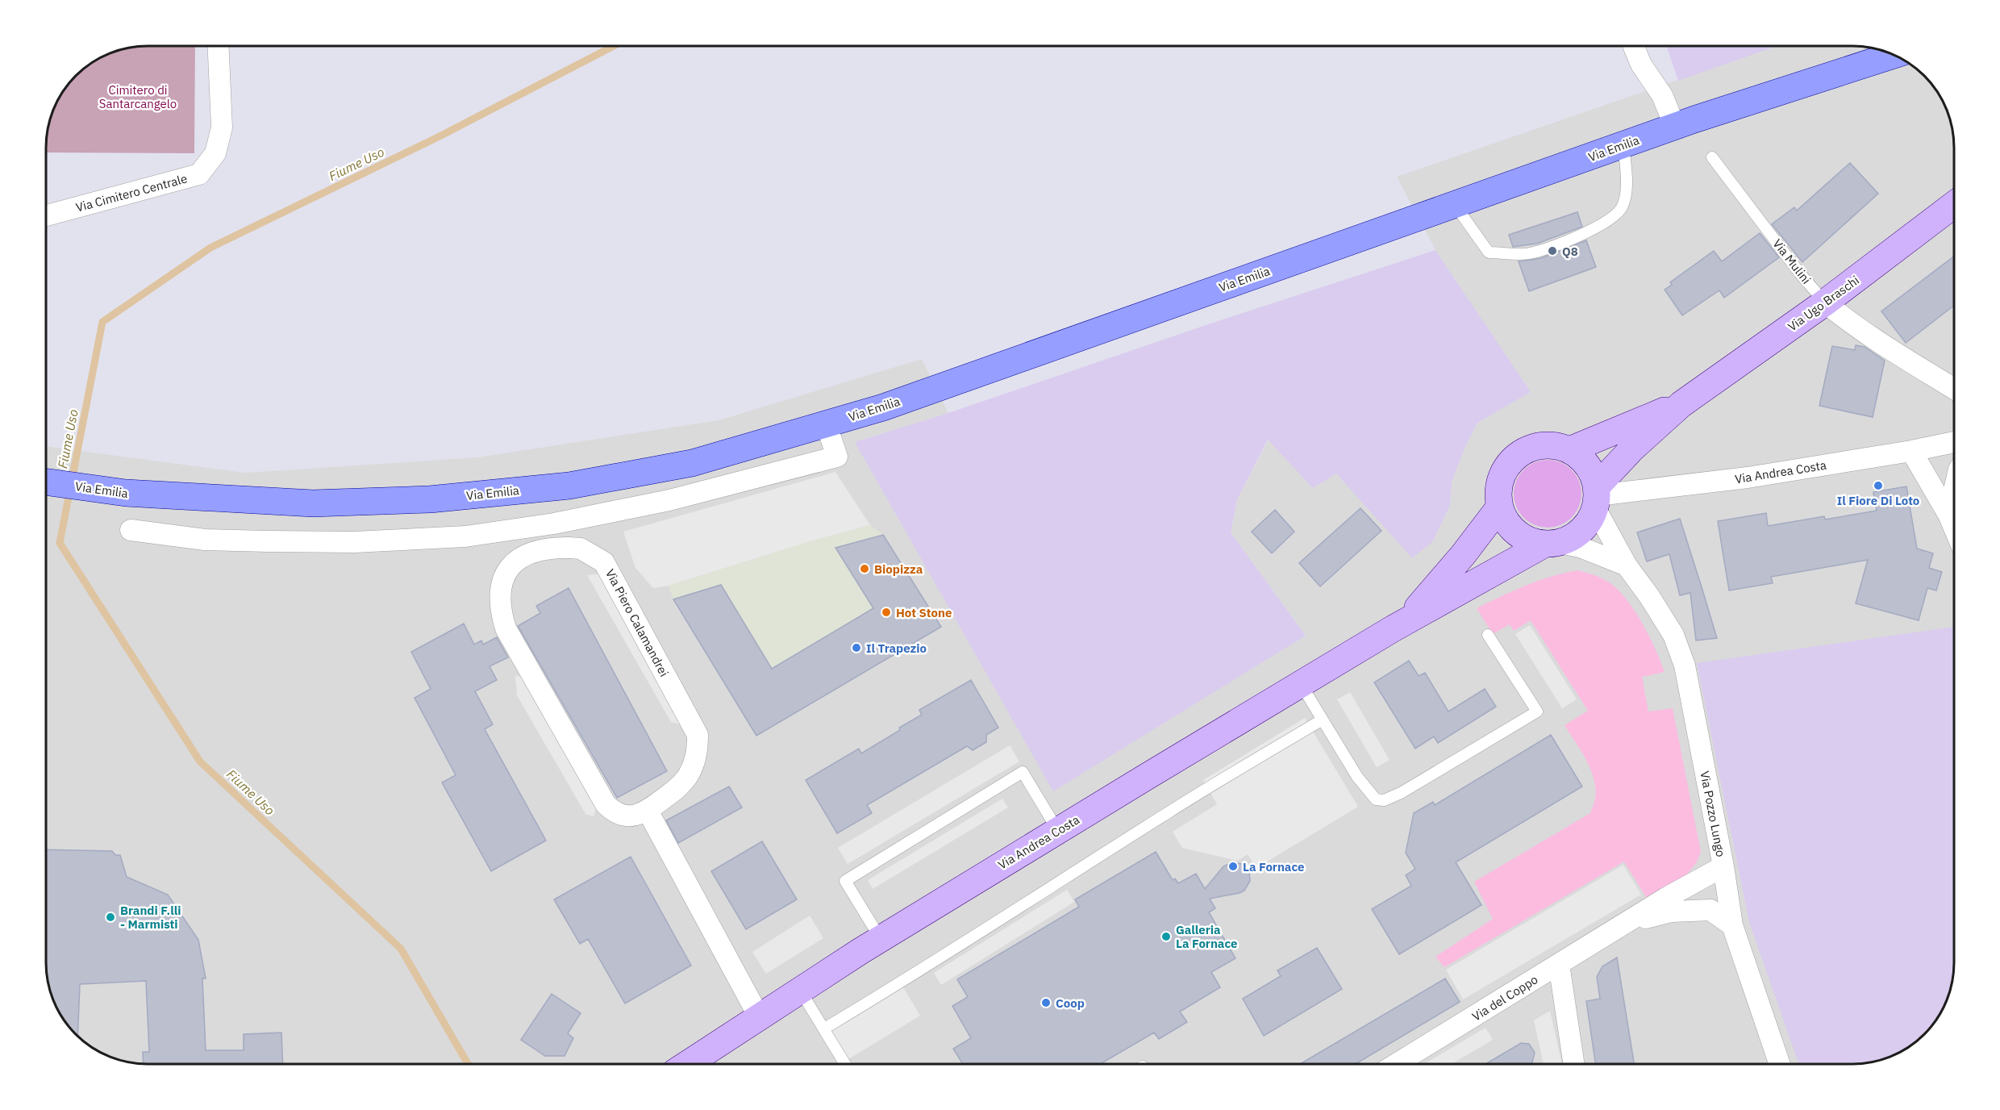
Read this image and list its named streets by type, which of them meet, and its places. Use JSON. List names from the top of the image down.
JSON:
{
  "streets": {
    "main road": ["Via Emilia"],
    "street": [
      "Via Cimitero Centrale",
      "Via Mulini",
      "Via Ugo Braschi",
      "Via Andrea Costa",
      "Via Piero Calamandrei",
      "Via Pozzo Lungo",
      "Via del Coppo"
    ]
  },
  "crossings": [
    ["Via Mulini", "Via Ugo Braschi"],
    ["Via Ugo Braschi", "Via Andrea Costa"],
    ["Via Ugo Braschi", "Via Pozzo Lungo"],
    ["Via Andrea Costa", "Via Pozzo Lungo"],
    ["Via Pozzo Lungo", "Via del Coppo"]
  ],
  "water": ["Fiume Uso"],
  "parks": ["Cimitero di Santarcangelo"],
  "places": [
    "Q8",
    "Il Fiore Di Loto",
    "Biopizza",
    "Hot Stone",
    "Il Trapezio",
    "La Fornace",
    "Brandi F.lli - Marmisti",
    "Galleria La Fornace",
    "Coop"
  ]
}
